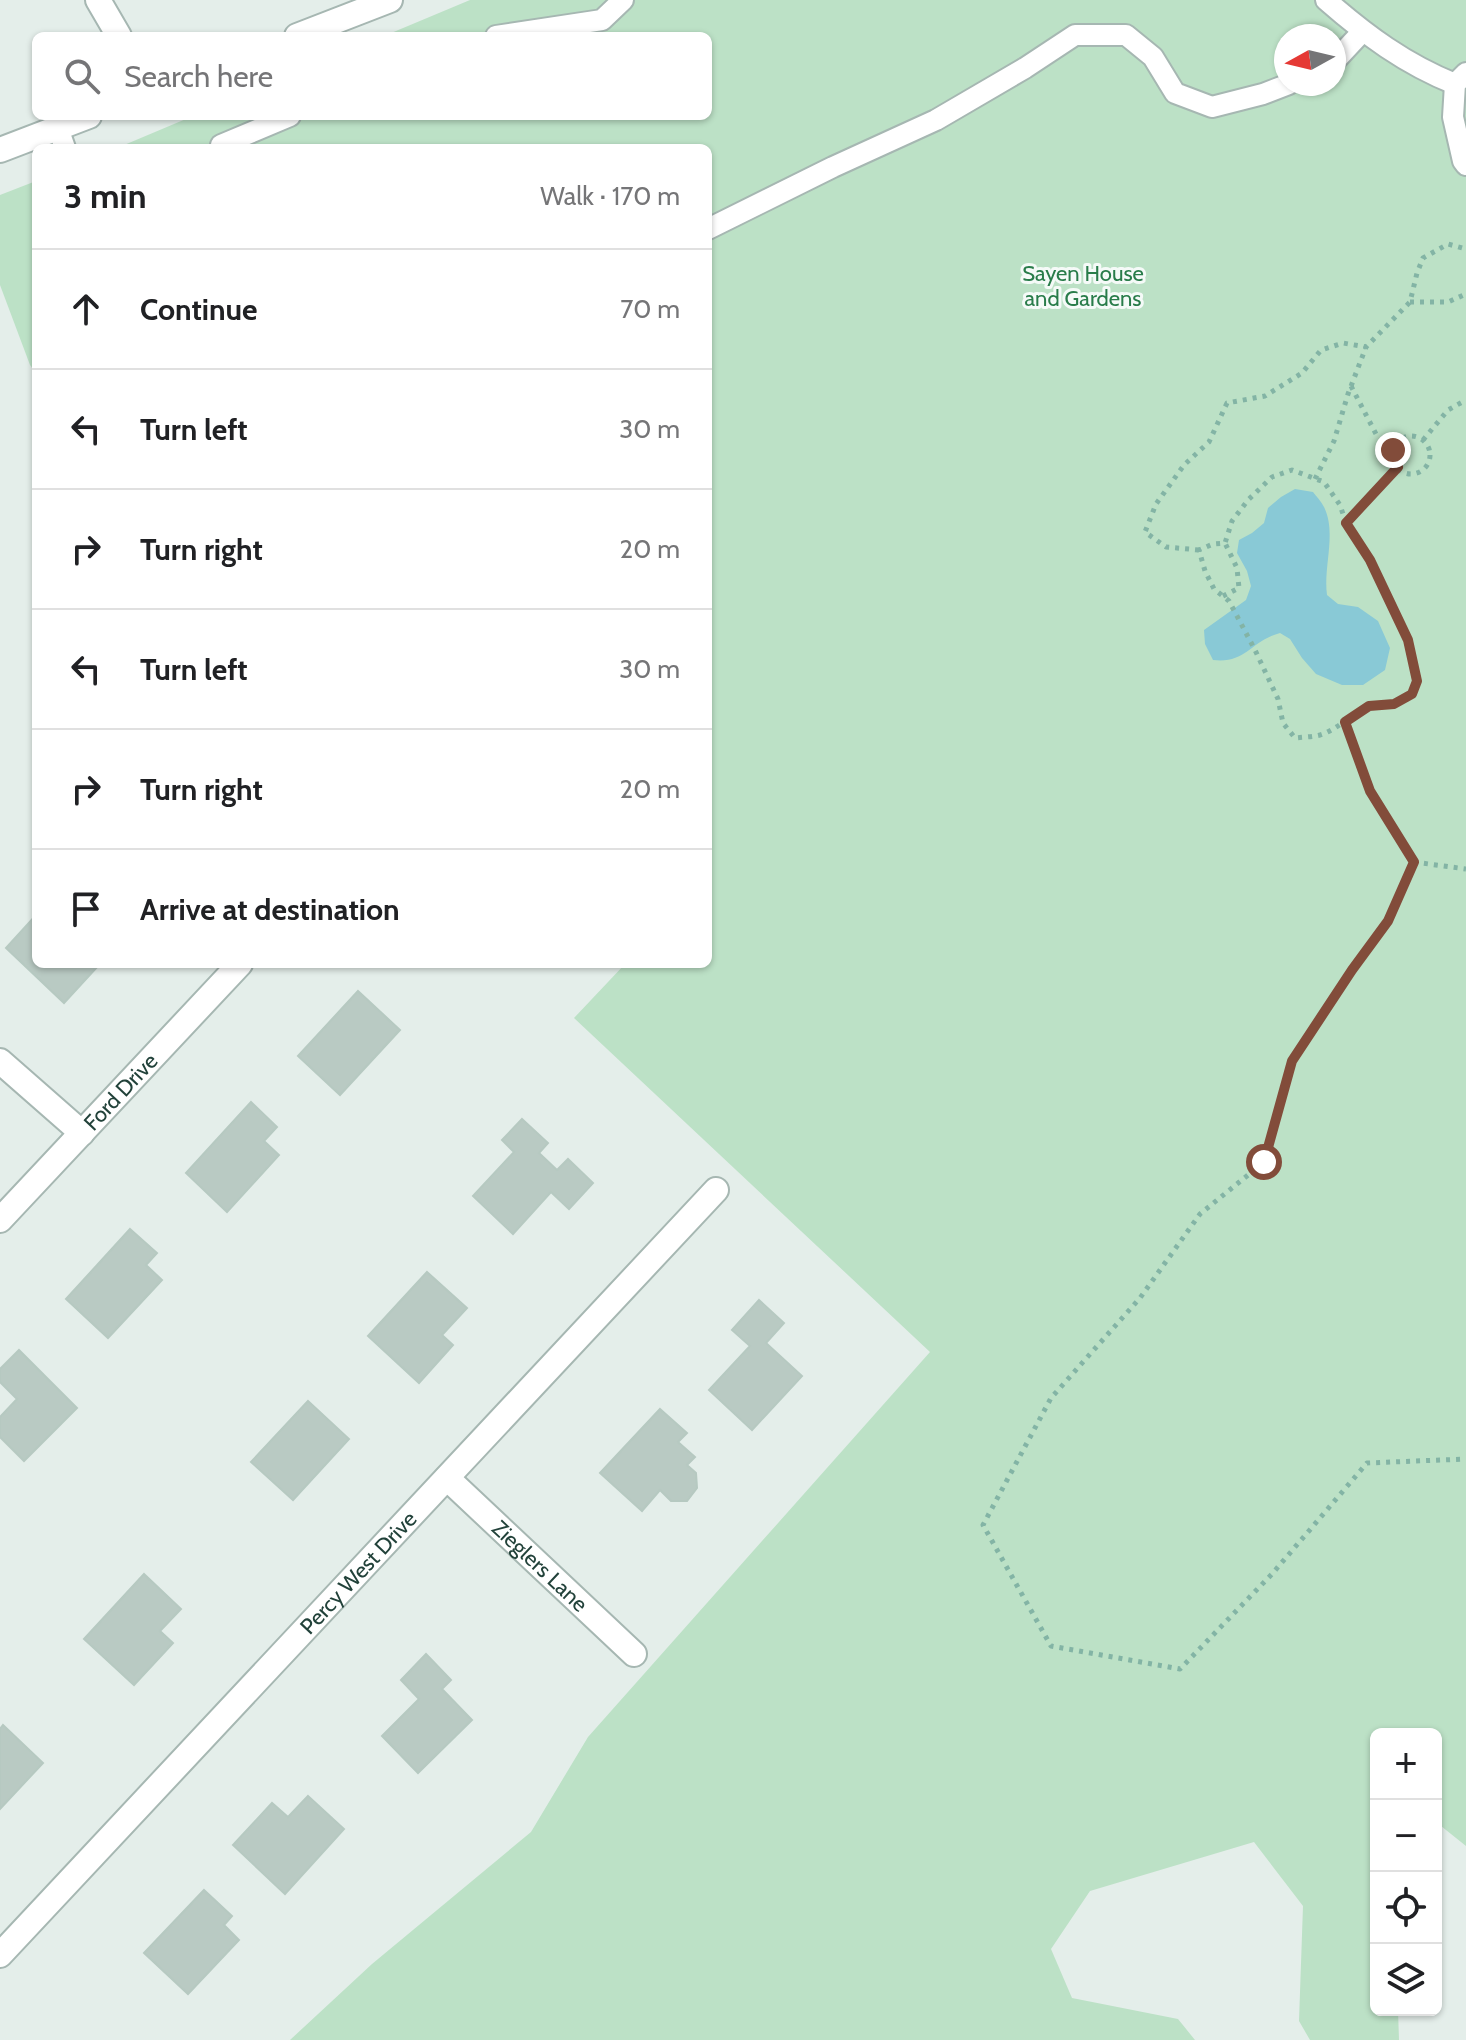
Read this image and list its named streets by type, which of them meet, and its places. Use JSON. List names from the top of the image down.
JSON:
{
  "streets": {
    "street": ["Ford Drive", "Zieglers Lane", "Percy West Drive"]
  },
  "crossings": [
    ["Zieglers Lane", "Percy West Drive"]
  ],
  "parks": ["Sayen House and Gardens"],
  "north": "left",
  "page": {
    "search": "Search here",
    "heading": ["3 min", "Walk · 170 m"],
    "list": [
      ["Continue", "70 m"],
      ["Turn left", "30 m"],
      ["Turn right", "20 m"],
      ["Turn left", "30 m"],
      ["Turn right", "20 m"],
      "Arrive at destination"
    ],
    "map_buttons": ["+", "−"]
  }
}
